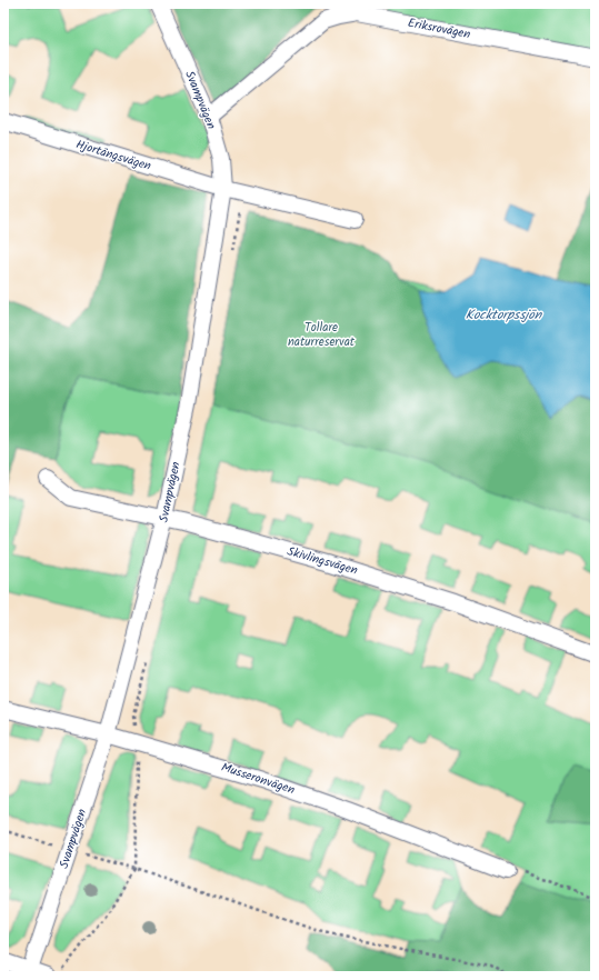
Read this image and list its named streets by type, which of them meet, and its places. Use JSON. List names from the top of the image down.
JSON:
{
  "streets": {
    "street": [
      "Eriksrovägen",
      "Svampvägen",
      "Hjortängsvägen",
      "Skivlingsvägen",
      "Musseronvägen"
    ]
  },
  "crossings": [
    ["Eriksrovägen", "Svampvägen"],
    ["Svampvägen", "Hjortängsvägen"],
    ["Svampvägen", "Skivlingsvägen"],
    ["Svampvägen", "Musseronvägen"]
  ],
  "water": ["Kocktorpssjön"],
  "parks": ["Tollare naturreservat"]
}
